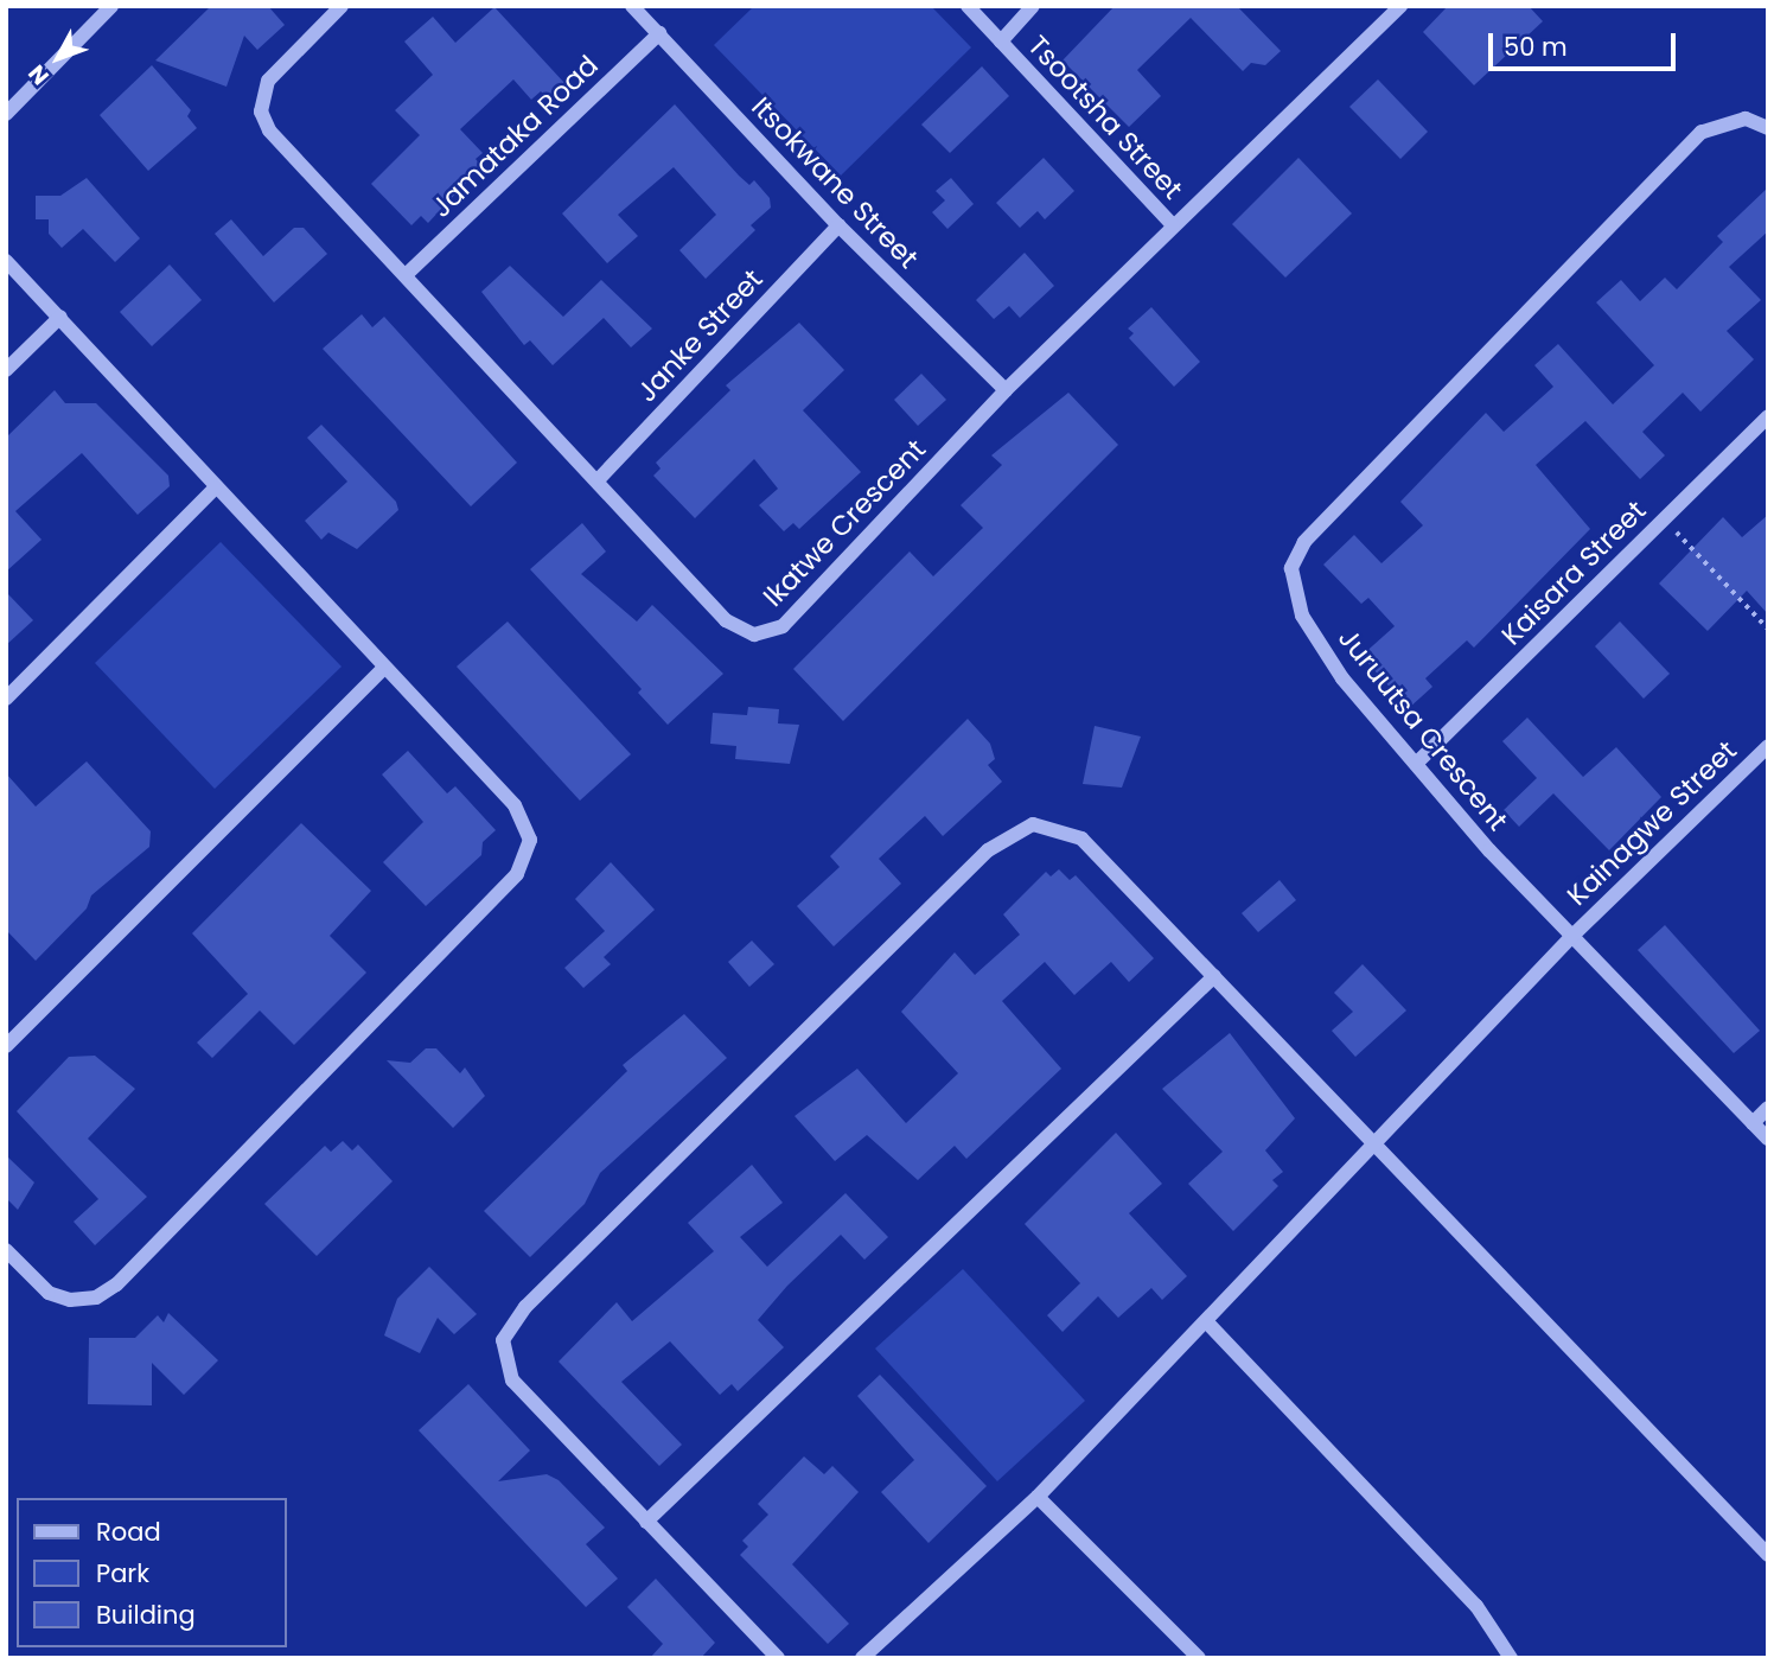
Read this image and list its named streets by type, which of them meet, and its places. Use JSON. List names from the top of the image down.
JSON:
{
  "streets": {
    "street": [
      "Tsootsha Street",
      "Jamataka Road",
      "Itsokwane Street",
      "Janke Street",
      "Ikatwe Crescent",
      "Kaisara Street",
      "Juruutsa Crescent",
      "Kainagwe Street"
    ]
  },
  "crossings": [
    ["Tsootsha Street", "Ikatwe Crescent"],
    ["Jamataka Road", "Itsokwane Street"],
    ["Jamataka Road", "Ikatwe Crescent"],
    ["Itsokwane Street", "Janke Street"],
    ["Itsokwane Street", "Ikatwe Crescent"],
    ["Janke Street", "Ikatwe Crescent"],
    ["Kaisara Street", "Juruutsa Crescent"],
    ["Juruutsa Crescent", "Kainagwe Street"]
  ],
  "legend": ["Road", "Park", "Building"],
  "scale_bar": "50 m",
  "north": "bottom left"
}
